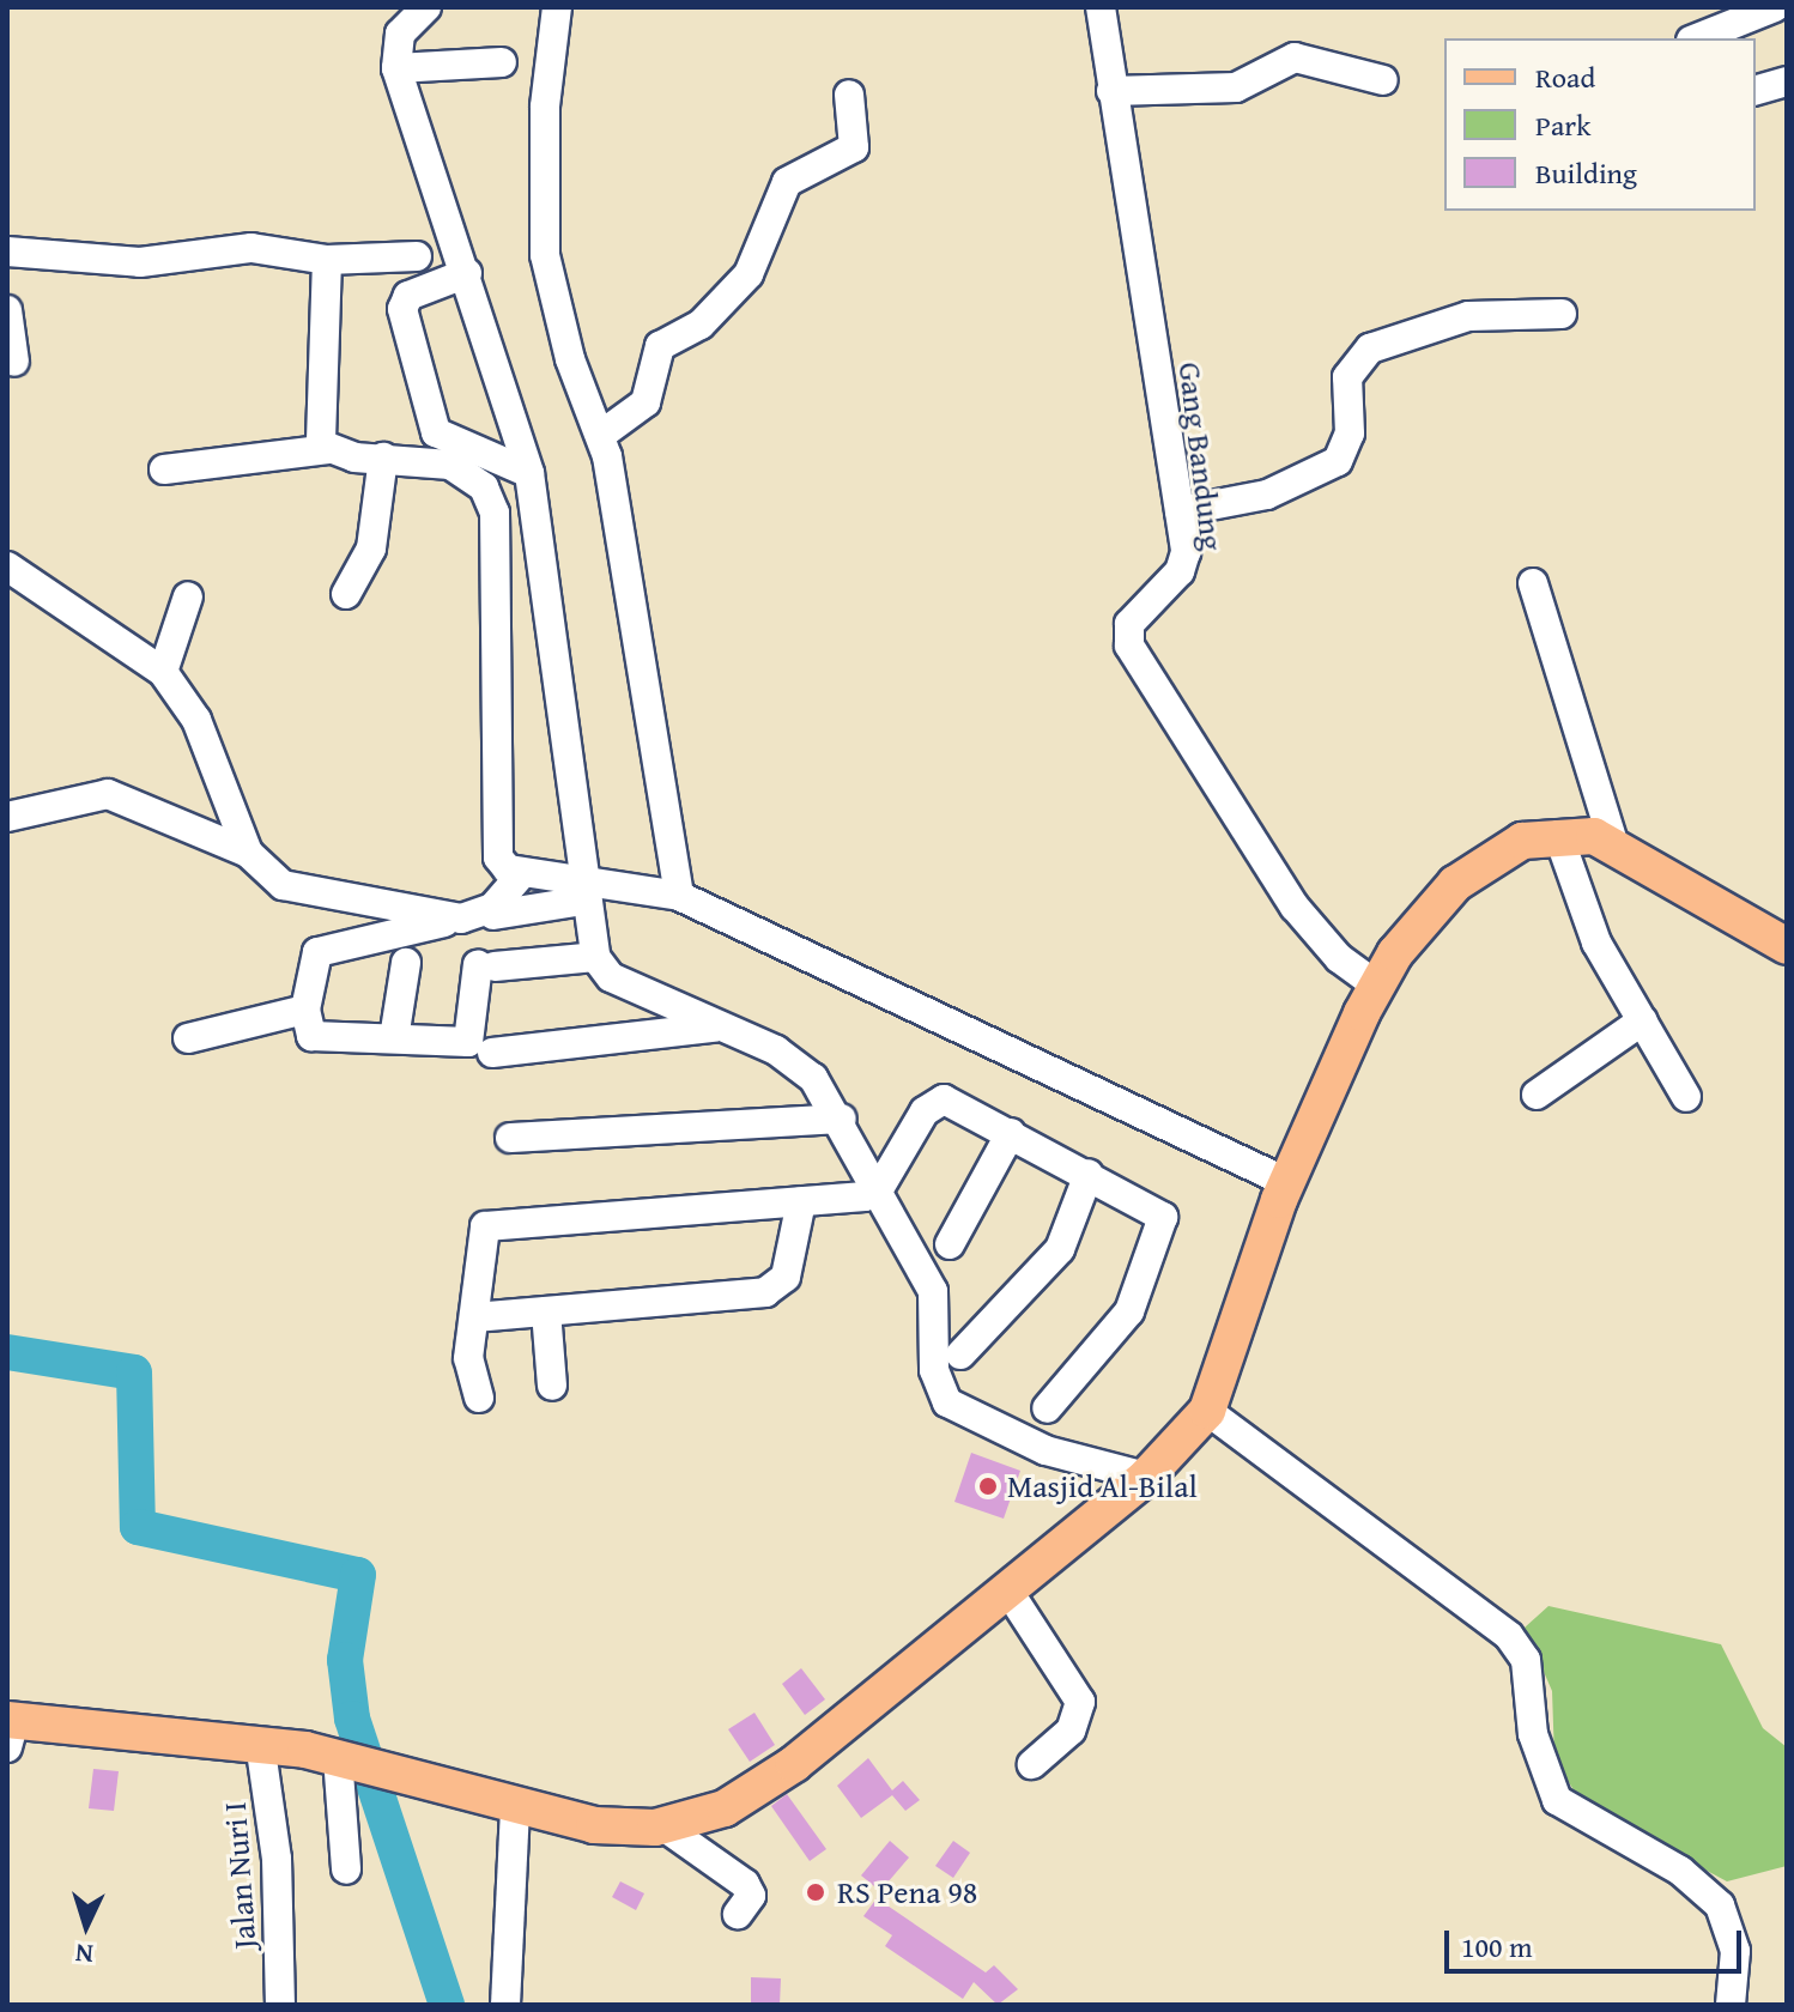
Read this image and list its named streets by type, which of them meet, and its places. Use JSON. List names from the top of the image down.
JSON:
{
  "streets": {
    "street": ["Gang Bandung", "Jalan Nuri I"]
  },
  "places": ["Masjid Al-Bilal", "RS Pena 98"],
  "legend": ["Road", "Park", "Building"],
  "scale_bar": "100 m",
  "north": "bottom"
}
